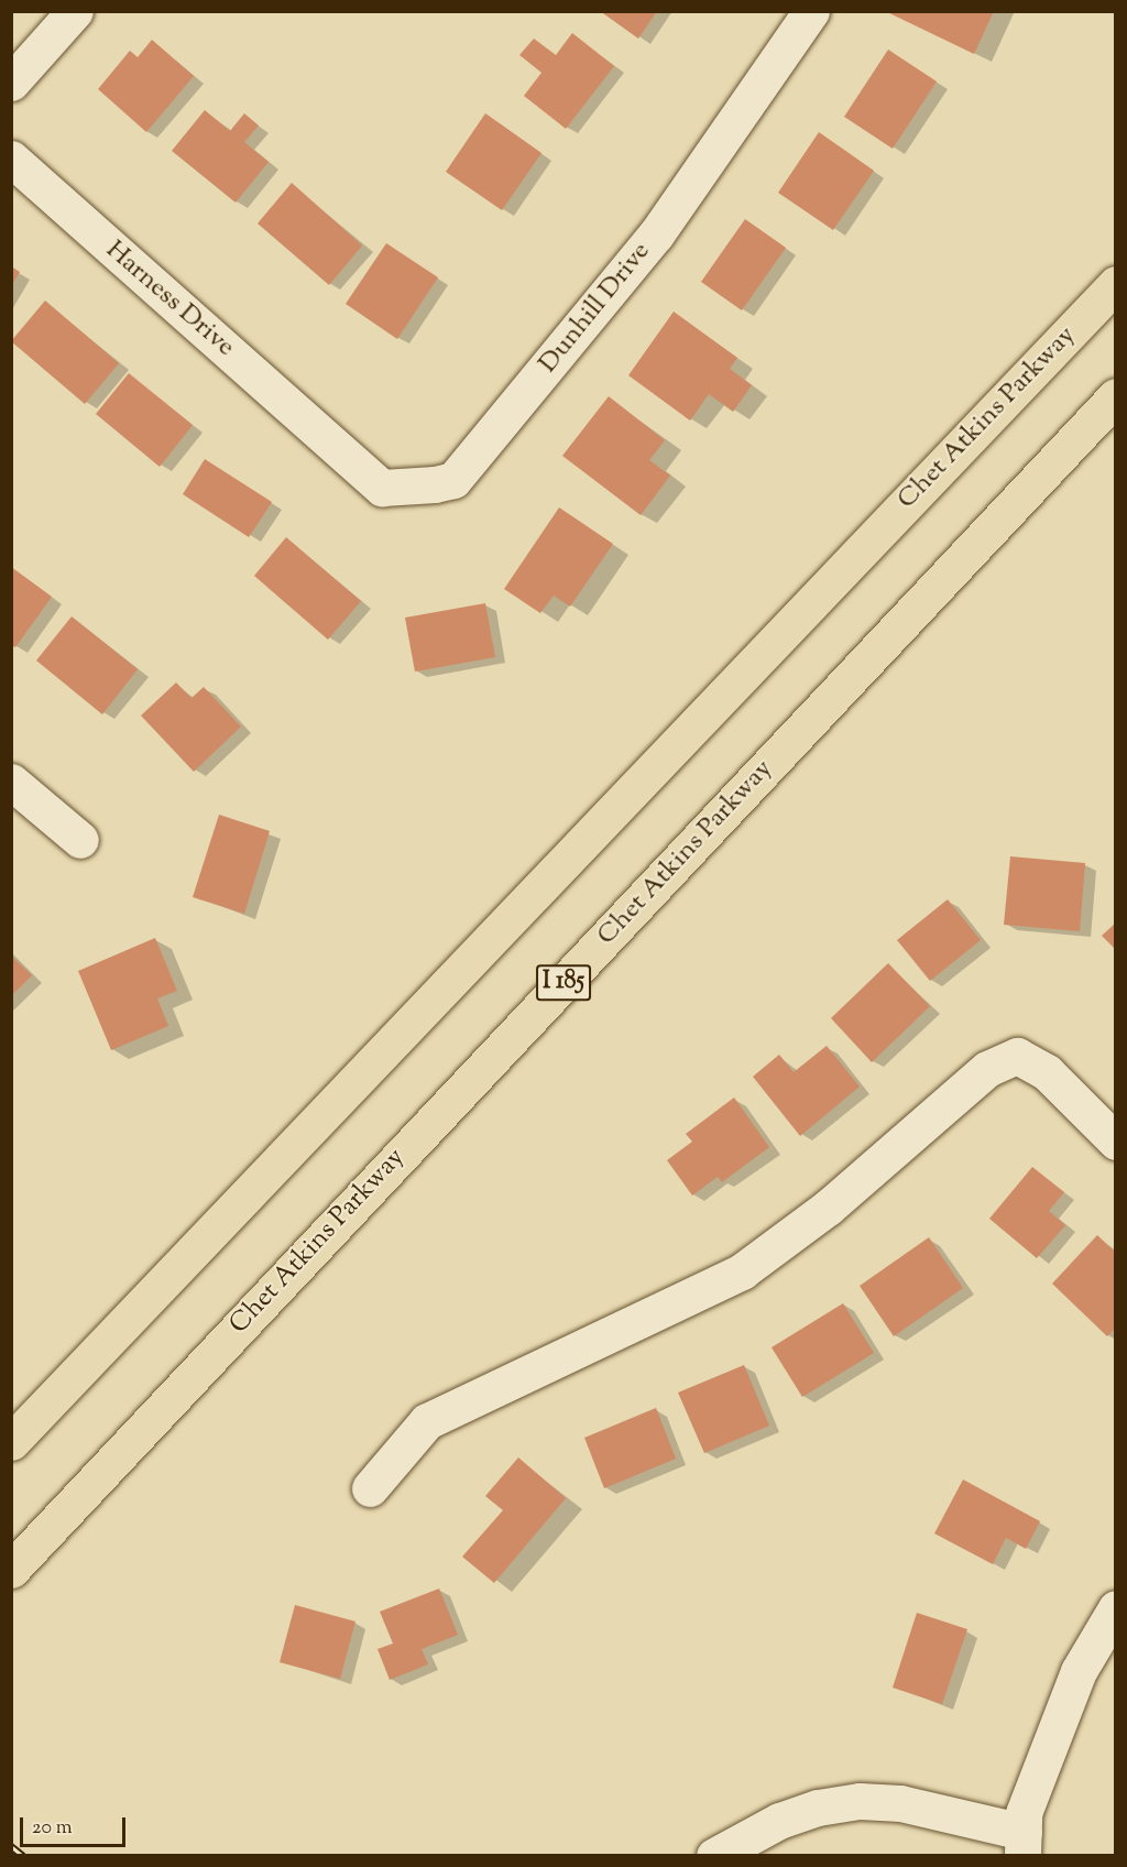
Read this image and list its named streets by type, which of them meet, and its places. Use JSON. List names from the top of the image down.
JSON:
{
  "streets": {
    "highway": ["Chet Atkins Parkway", "I 185"],
    "street": ["Harness Drive", "Dunhill Drive"]
  },
  "crossings": [
    ["Harness Drive", "Dunhill Drive"]
  ],
  "scale_bar": "20 m"
}
